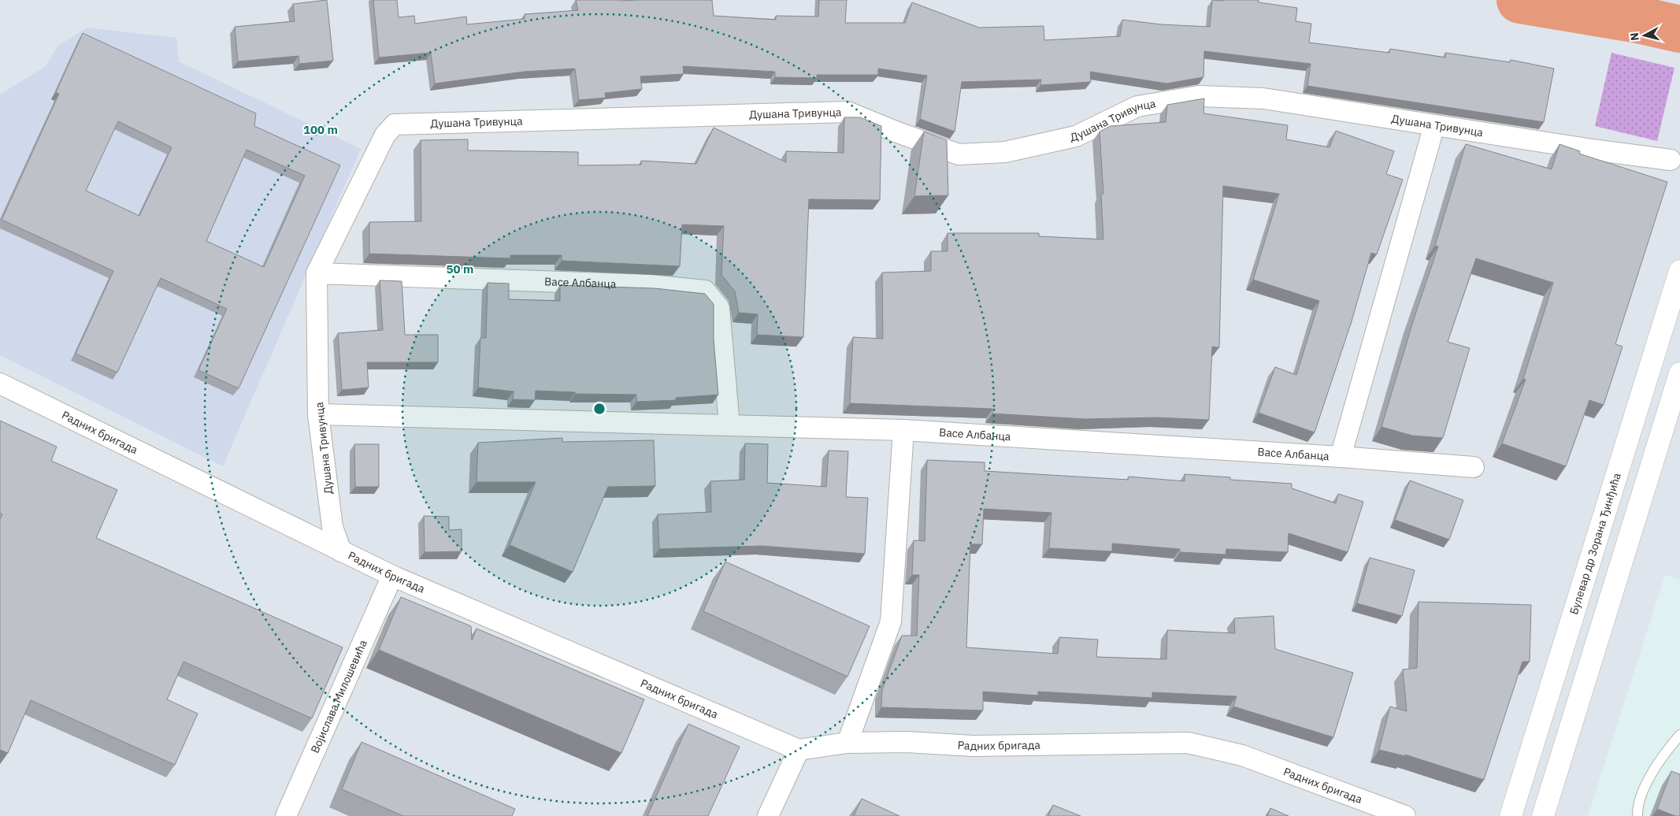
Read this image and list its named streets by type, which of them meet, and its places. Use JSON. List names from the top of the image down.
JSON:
{
  "streets": {
    "main road": ["Булевар др Зорана Ђинђића"],
    "street": [
      "Душана Тривунца",
      "Васе Албанца",
      "Радних бригада",
      "Војислава Милошевића"
    ]
  },
  "crossings": [
    ["Душана Тривунца", "Васе Албанца"],
    ["Душана Тривунца", "Радних бригада"],
    ["Радних бригада", "Војислава Милошевића"]
  ],
  "north": "left",
  "rings": ["100 m", "50 m"]
}
